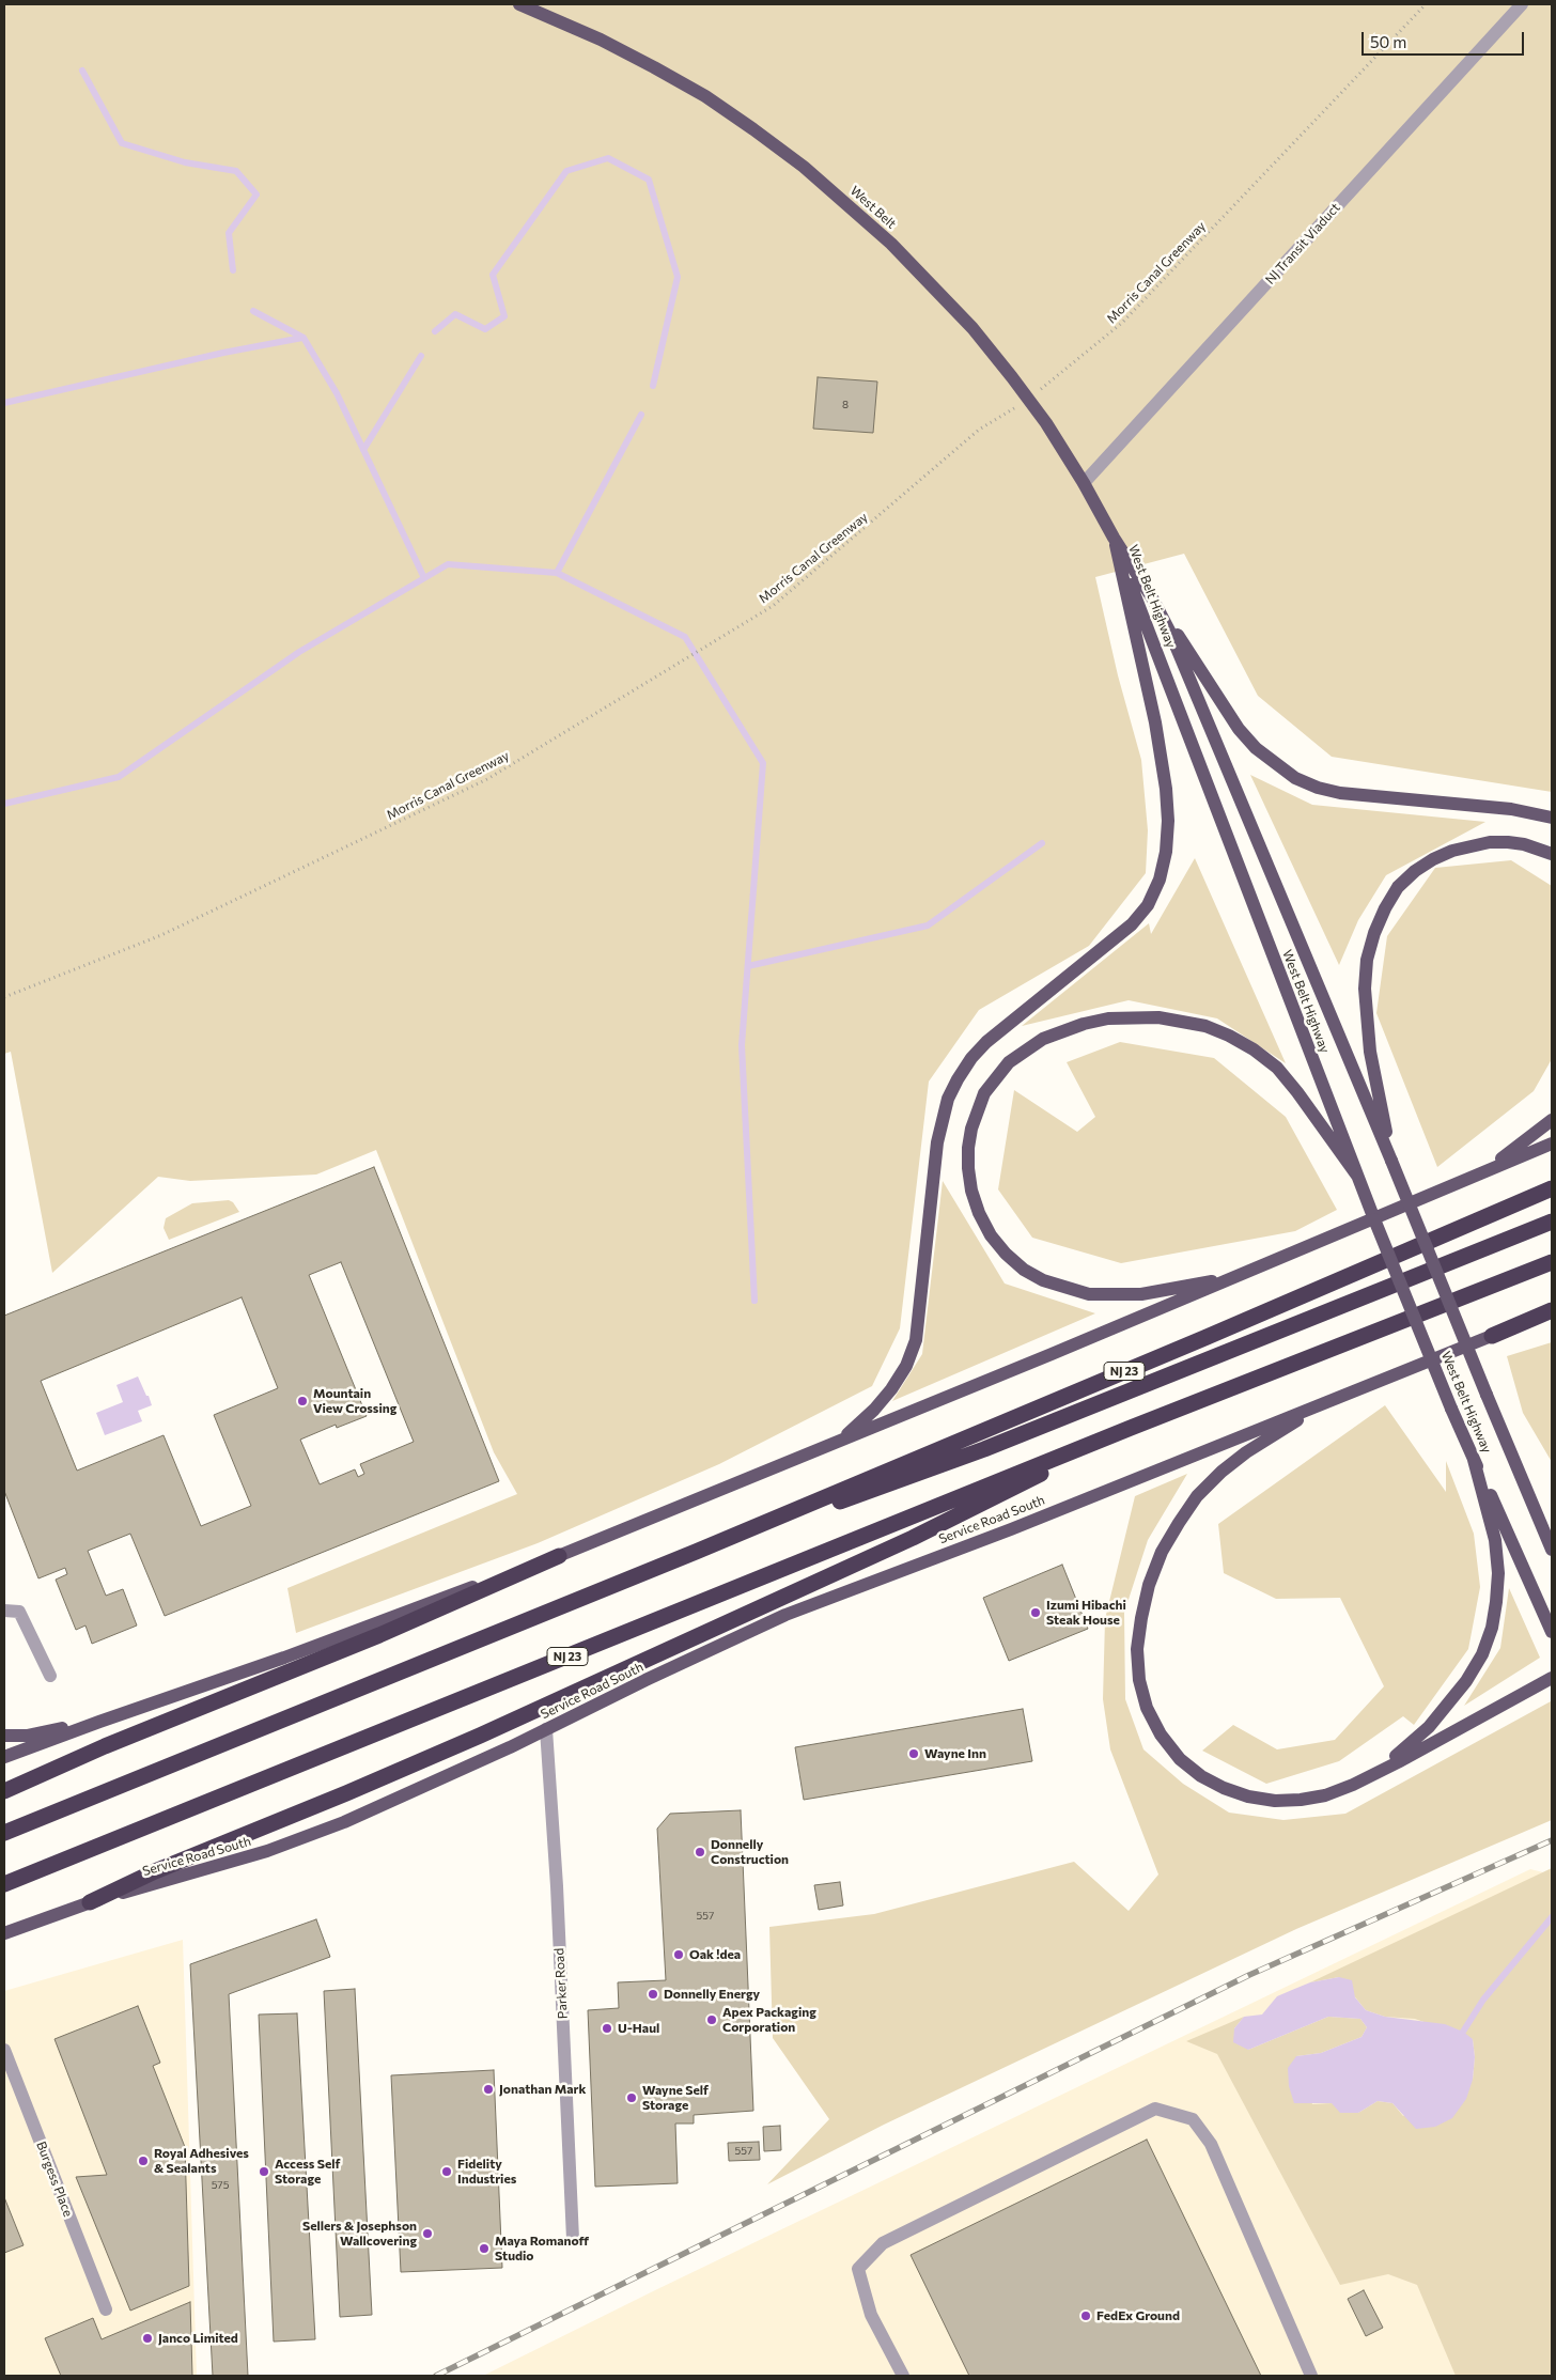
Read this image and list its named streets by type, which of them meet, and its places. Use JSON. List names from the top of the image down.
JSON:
{
  "streets": {
    "highway": ["NJ 23"],
    "main road": ["West Belt", "West Belt Highway", "Service Road South"],
    "street": ["NJ Transit Viaduct", "Parker Road", "Burgess Place"],
    "path": ["Morris Canal Greenway"]
  },
  "crossings": [
    ["West Belt", "NJ Transit Viaduct"],
    ["West Belt", "Morris Canal Greenway"],
    ["West Belt", "West Belt Highway"],
    ["Service Road South", "Parker Road"]
  ],
  "places": [
    "Mountain View Crossing",
    "Izumi Hibachi Steak House",
    "Wayne Inn",
    "Donnelly Construction",
    "Oak !dea",
    "Donnelly Energy",
    "Apex Packaging Corporation",
    "U-Haul",
    "Jonathan Mark",
    "Wayne Self Storage",
    "Royal Adhesives & Sealants",
    "Access Self Storage",
    "Fidelity Industries",
    "Sellers & Josephson Wallcovering",
    "Maya Romanoff Studio",
    "FedEx Ground",
    "Janco Limited"
  ],
  "house_numbers": [
    "8",
    "557",
    "557",
    "575"
  ],
  "scale_bar": "50 m"
}
